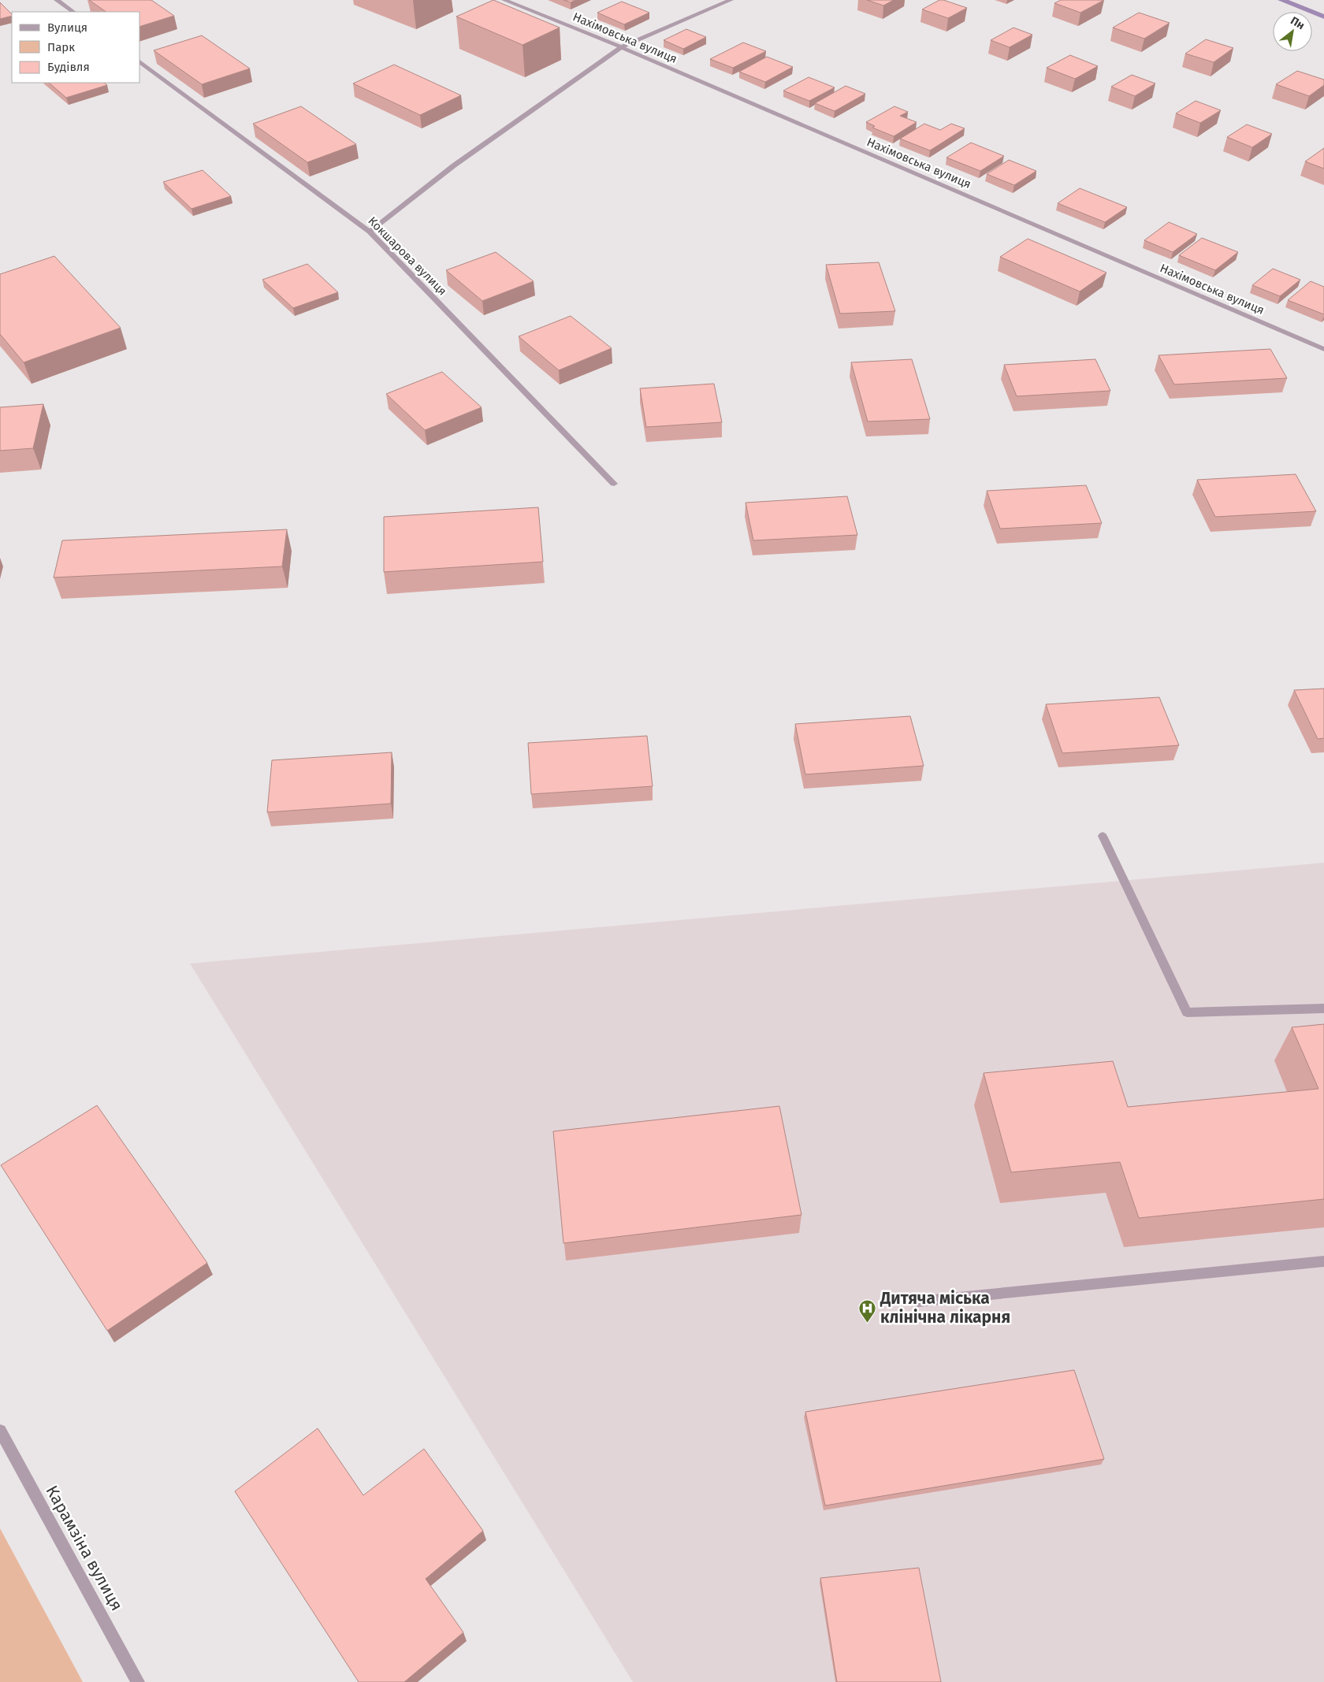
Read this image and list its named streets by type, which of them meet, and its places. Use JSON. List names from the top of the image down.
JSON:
{
  "streets": {
    "street": ["Нахімовська вулиця", "Кокшарова вулиця", "Карамзіна вулиця"]
  },
  "places": {
    "hospital": ["Дитяча міська клінічна лікарня"]
  },
  "legend": ["Вулиця", "Парк", "Будівля"],
  "north": "top right"
}
